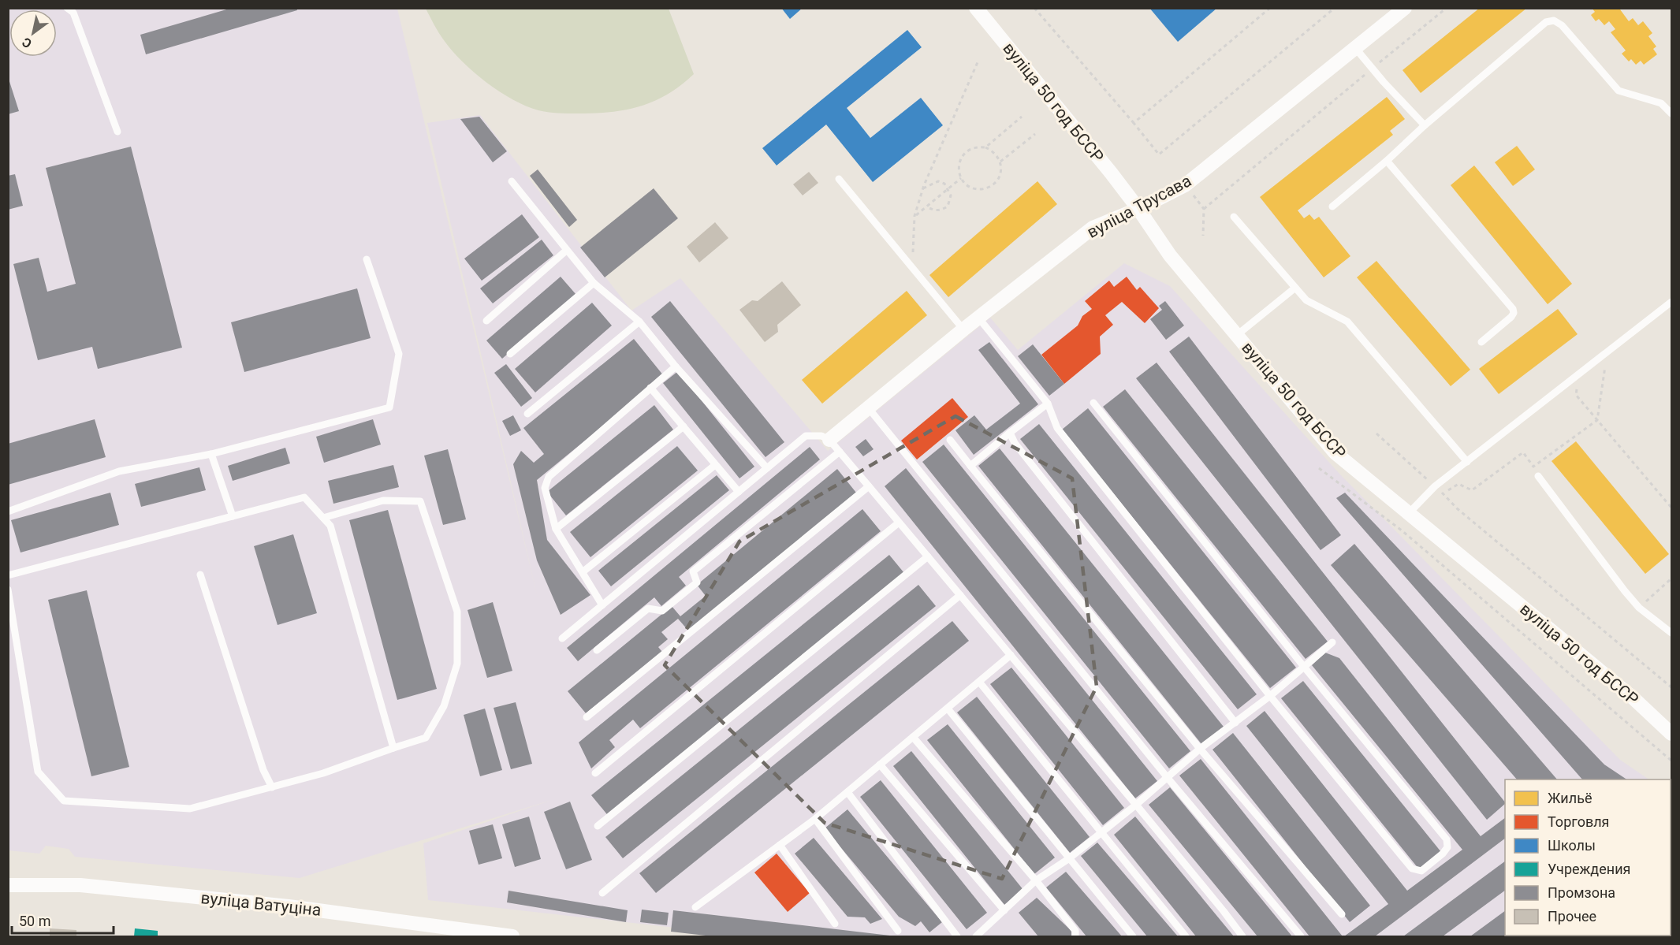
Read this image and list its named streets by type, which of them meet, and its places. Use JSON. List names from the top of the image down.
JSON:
{
  "streets": {
    "street": ["вуліца 50 год БССР", "вуліца Трусава", "вуліца Ватуціна"]
  },
  "crossings": [
    ["вуліца 50 год БССР", "вуліца Трусава"]
  ],
  "legend": [
    "Жильё",
    "Торговля",
    "Школы",
    "Учреждения",
    "Промзона",
    "Прочее"
  ],
  "scale_bar": "50 m",
  "north": "bottom left"
}
